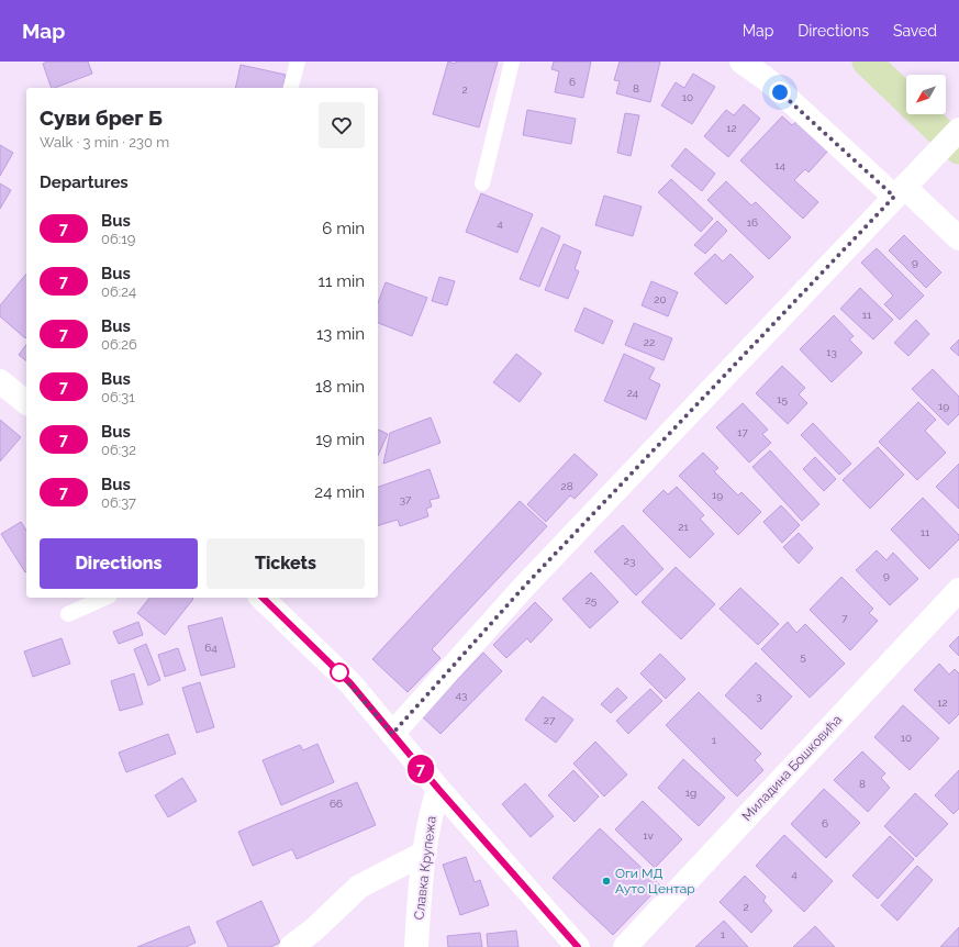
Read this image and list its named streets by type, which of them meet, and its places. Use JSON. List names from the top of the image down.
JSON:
{
  "streets": {
    "street": ["Миладина Бошковића", "Славка Крупежа"]
  },
  "places": ["Оги МД Ауто Центар"],
  "lines": ["bus line 7"],
  "house_numbers": [
    "6",
    "8",
    "2",
    "10",
    "12",
    "14",
    "16",
    "4",
    "9",
    "20",
    "11",
    "22",
    "13",
    "24",
    "15",
    "19",
    "17",
    "28",
    "19",
    "37",
    "21",
    "11",
    "23",
    "9",
    "25",
    "7",
    "64",
    "5",
    "43",
    "3",
    "12",
    "27",
    "10",
    "1",
    "8",
    "1g",
    "66",
    "6",
    "1v",
    "4",
    "2",
    "1"
  ],
  "north": "bottom left",
  "page": {
    "header": "Map",
    "nav": ["Map", "Directions", "Saved"],
    "on_map": "7",
    "heading": [
      ["Суви брег Б", "Walk · 3 min · 230 m"],
      "Departures"
    ],
    "list": [
      {
        "mark": "7",
        "name": "Bus",
        "note": "06:19",
        "value": "6 min"
      },
      {
        "mark": "7",
        "name": "Bus",
        "note": "06:24",
        "value": "11 min"
      },
      {
        "mark": "7",
        "name": "Bus",
        "note": "06:26",
        "value": "13 min"
      },
      {
        "mark": "7",
        "name": "Bus",
        "note": "06:31",
        "value": "18 min"
      },
      {
        "mark": "7",
        "name": "Bus",
        "note": "06:32",
        "value": "19 min"
      },
      {
        "mark": "7",
        "name": "Bus",
        "note": "06:37",
        "value": "24 min"
      }
    ],
    "buttons": ["Directions", "Tickets"]
  }
}
